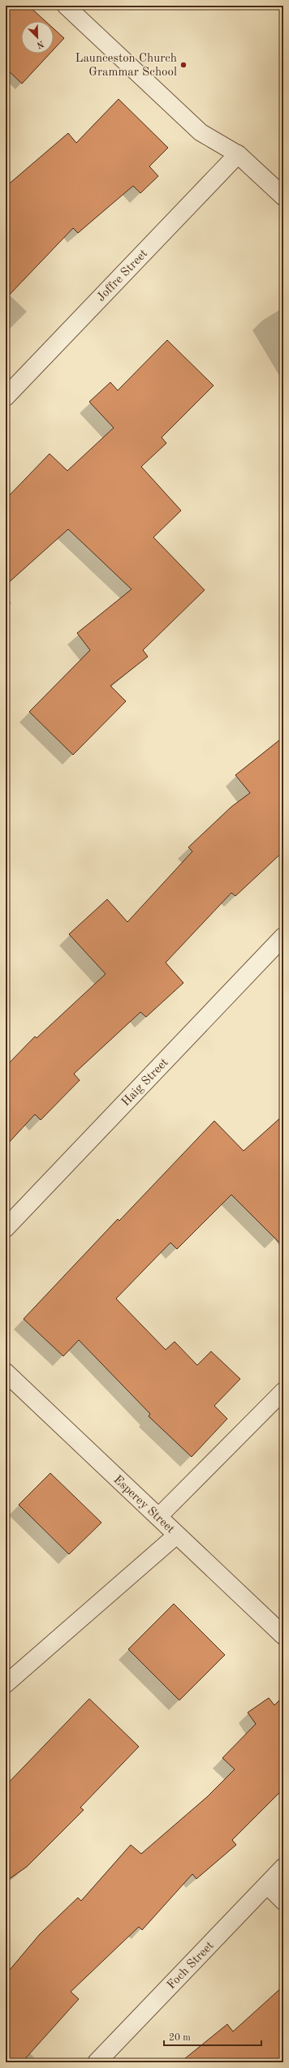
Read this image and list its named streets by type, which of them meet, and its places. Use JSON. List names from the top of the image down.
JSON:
{
  "streets": {
    "street": [
      "Joffre Street",
      "Haig Street",
      "Esperey Street",
      "Foch Street"
    ]
  },
  "places": ["Launceston Church Grammar School"],
  "scale_bar": "20 m",
  "north": "bottom right"
}
